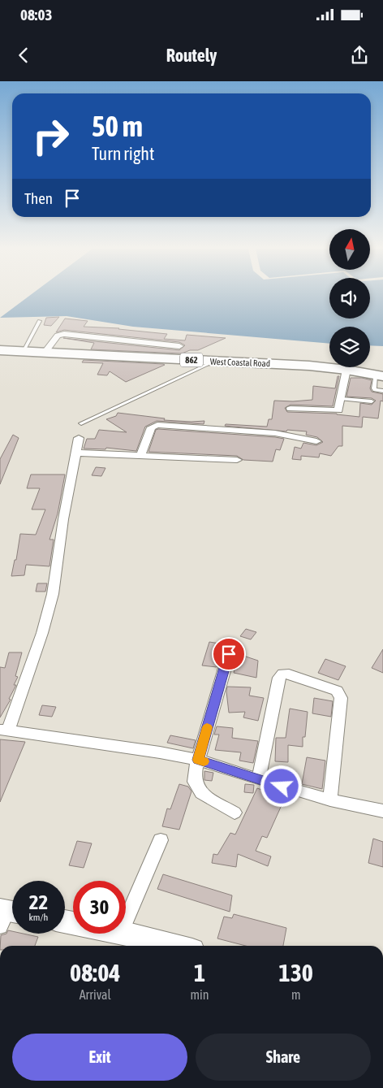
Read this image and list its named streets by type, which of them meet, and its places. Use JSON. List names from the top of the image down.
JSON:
{
  "streets": {
    "main road": ["862", "West Coastal Road"]
  },
  "north": "top",
  "page": {
    "status": "08:03",
    "header": "Routely",
    "turn": ["50 m", "Turn right"],
    "then": "Then",
    "speed": "22 km/h",
    "limit": "30",
    "eta": [
      "08:04",
      "Arrival",
      "1",
      "min",
      "130",
      "m"
    ],
    "buttons": ["Exit", "Share"]
  }
}
